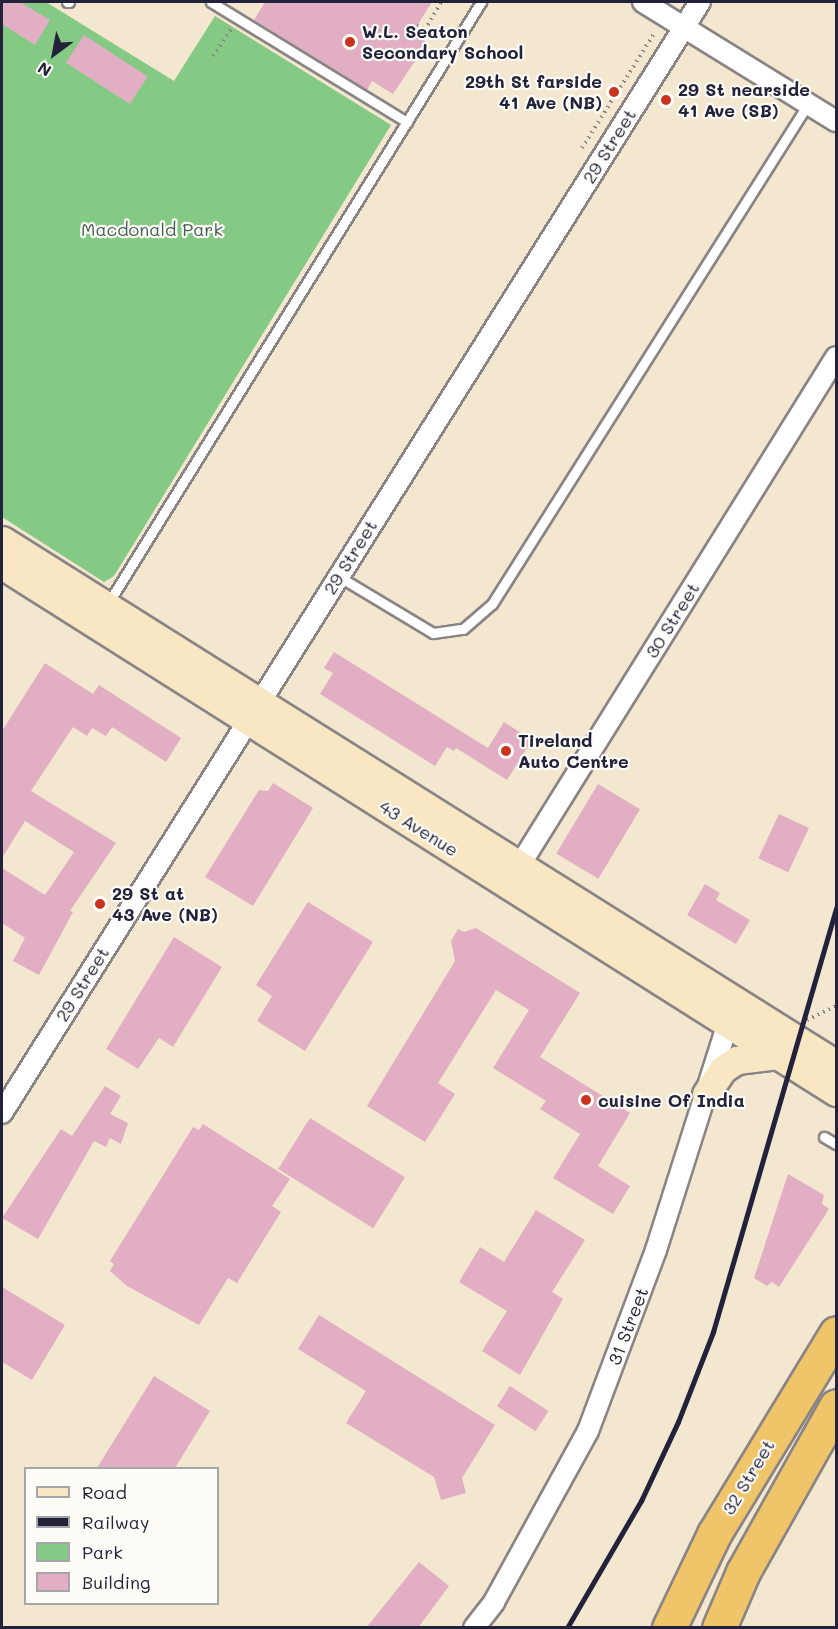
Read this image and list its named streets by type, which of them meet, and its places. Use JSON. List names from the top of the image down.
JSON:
{
  "streets": {
    "highway": ["32 Street"],
    "street": [
      "29 Street",
      "30 Street",
      "43 Avenue",
      "31 Street"
    ]
  },
  "crossings": [
    ["29 Street", "43 Avenue"],
    ["30 Street", "43 Avenue"],
    ["43 Avenue", "31 Street"]
  ],
  "parks": ["Macdonald Park"],
  "places": [
    "W.L. Seaton Secondary School",
    "29th St farside 41 Ave (NB)",
    "29 St nearside 41 Ave (SB)",
    "Tireland Auto Centre",
    "29 St at 43 Ave (NB)",
    "cuisine Of India"
  ],
  "legend": [
    "Road",
    "Railway",
    "Park",
    "Building"
  ],
  "north": "bottom left"
}
